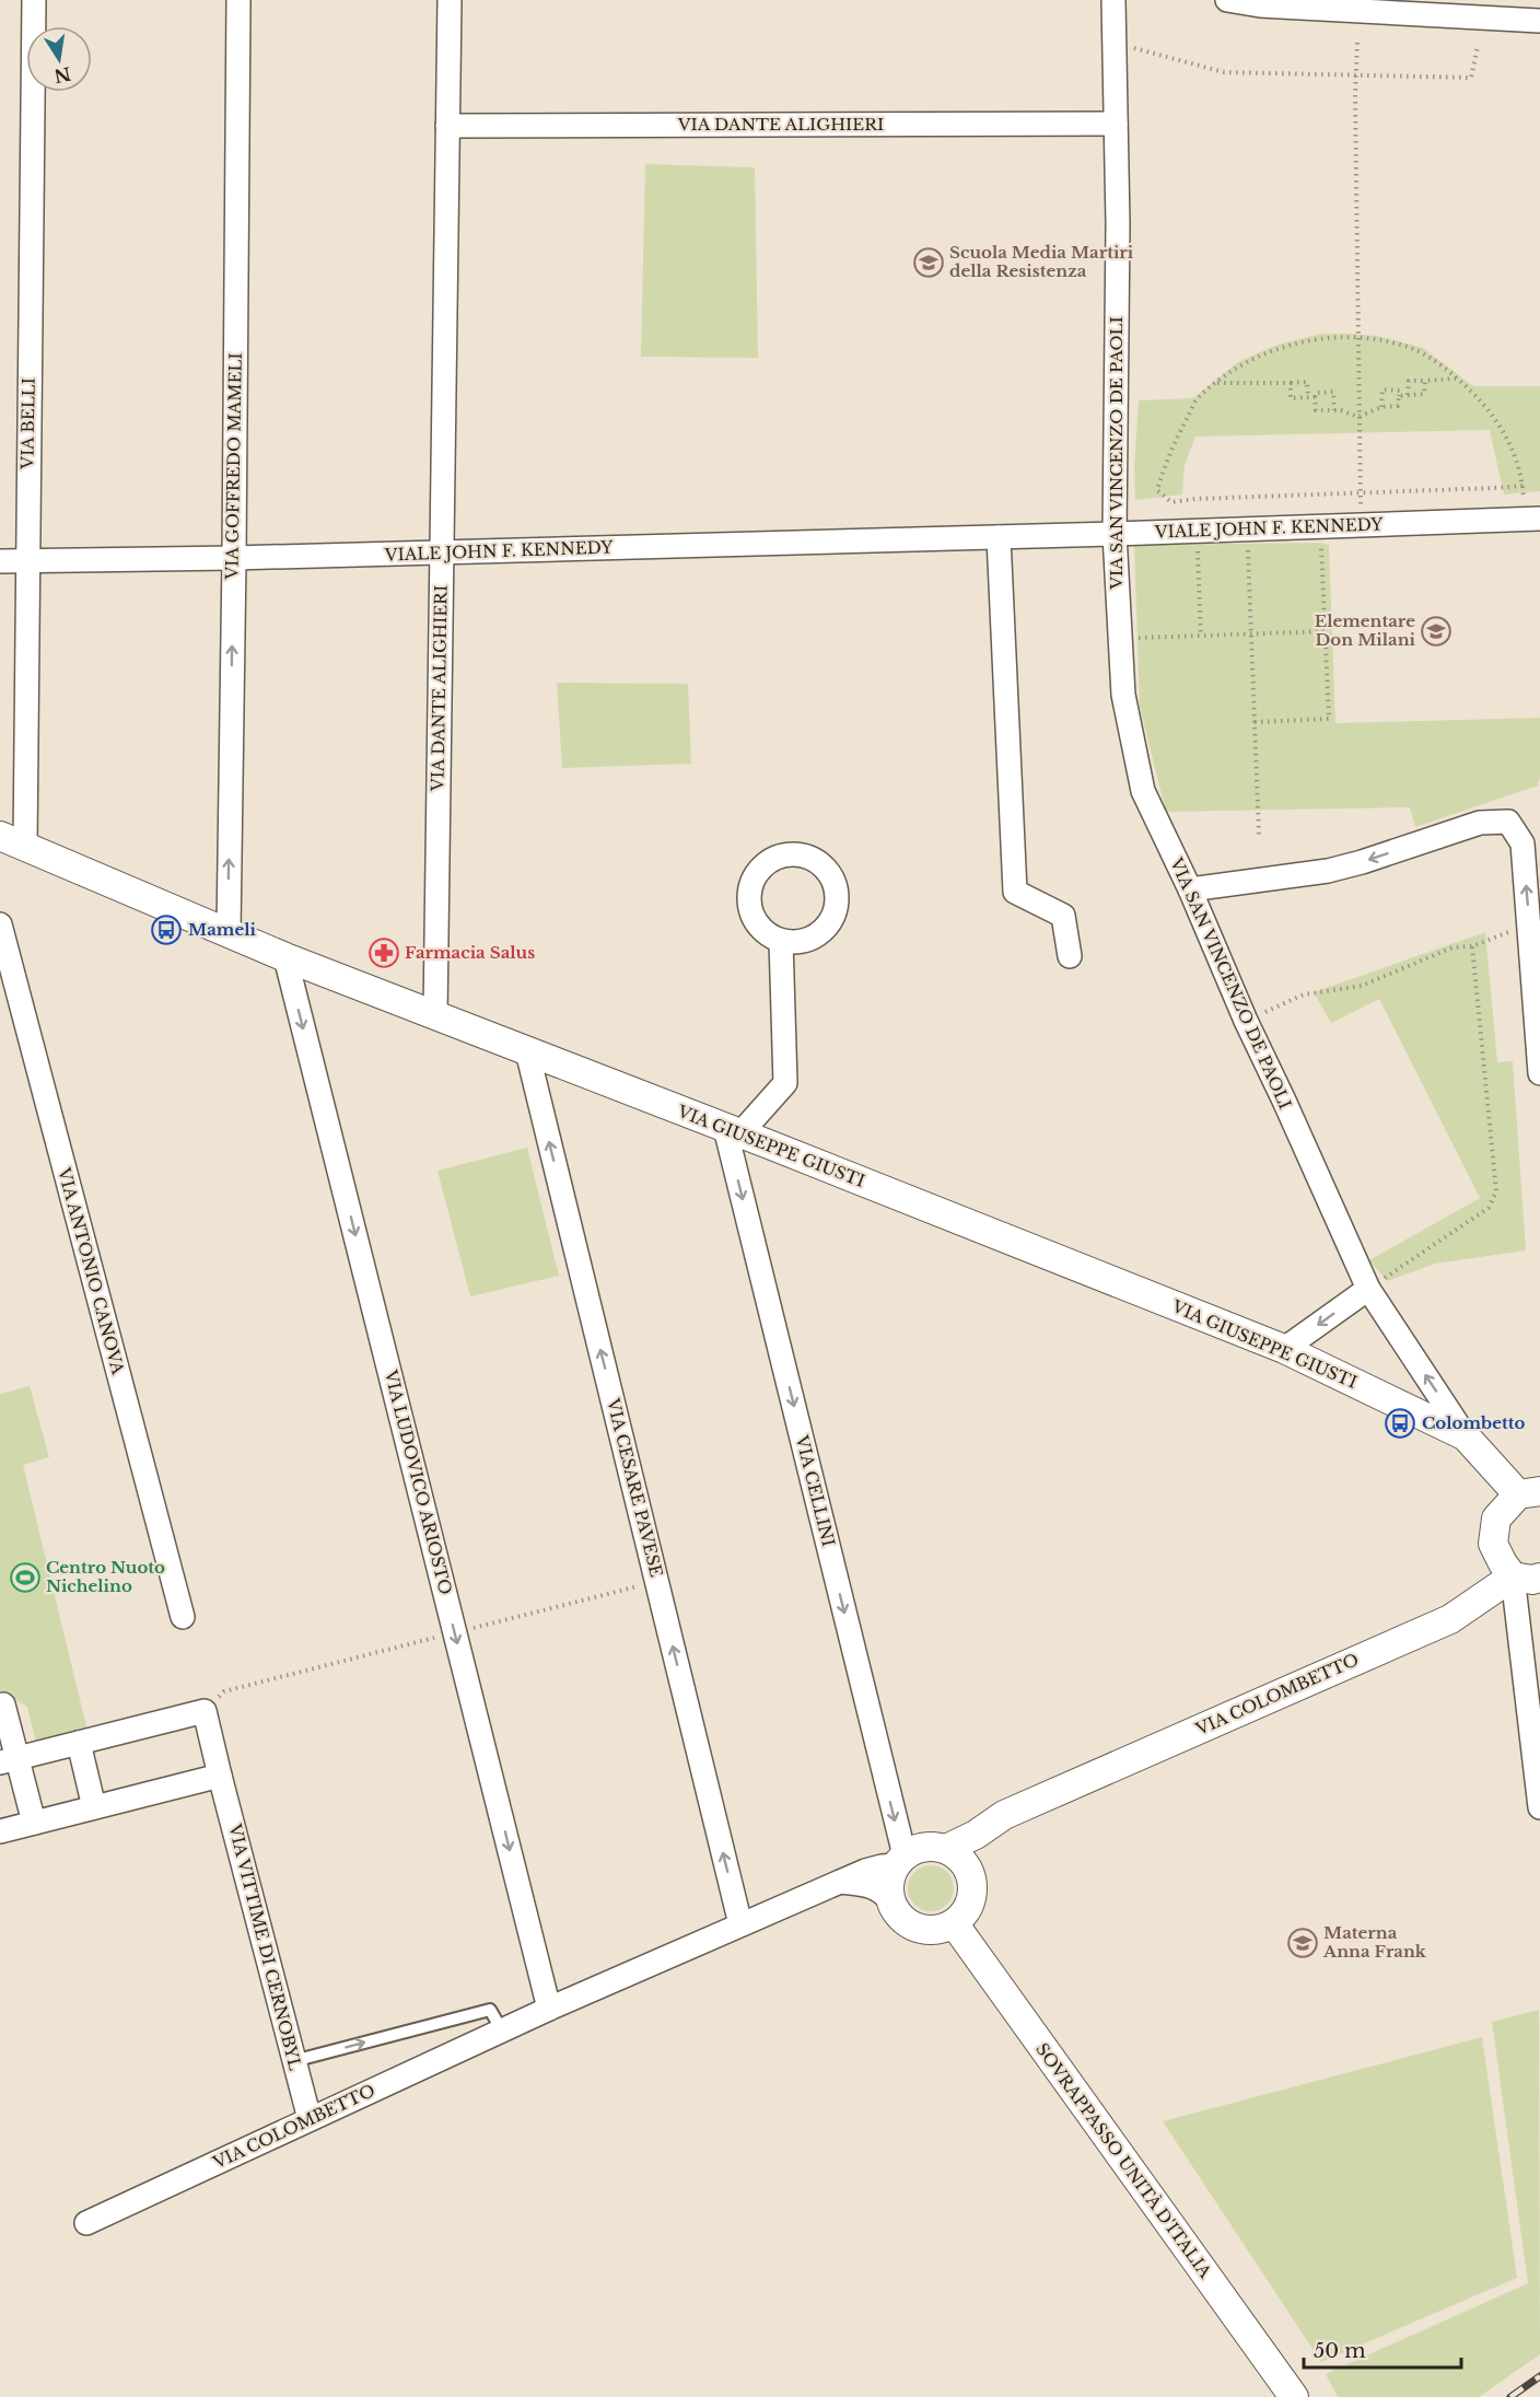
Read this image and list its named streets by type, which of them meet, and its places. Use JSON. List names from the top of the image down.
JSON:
{
  "streets": {
    "street": [
      "VIA DANTE ALIGHIERI",
      "VIA BELLI",
      "VIA SAN VINCENZO DE PAOLI",
      "VIA GOFFREDO MAMELI",
      "VIALE JOHN F. KENNEDY",
      "VIA GIUSEPPE GIUSTI",
      "VIA ANTONIO CANOVA",
      "VIA LUDOVICO ARIOSTO",
      "VIA CESARE PAVESE",
      "VIA CELLINI",
      "VIA COLOMBETTO",
      "VIA VITTIME DI CERNOBYL",
      "SOVRAPPASSO UNITÀ D'ITALIA"
    ]
  },
  "crossings": [
    ["VIA DANTE ALIGHIERI", "VIA SAN VINCENZO DE PAOLI"],
    ["VIA DANTE ALIGHIERI", "VIALE JOHN F. KENNEDY"],
    ["VIA DANTE ALIGHIERI", "VIA GIUSEPPE GIUSTI"],
    ["VIA BELLI", "VIALE JOHN F. KENNEDY"],
    ["VIA BELLI", "VIA GIUSEPPE GIUSTI"],
    ["VIA SAN VINCENZO DE PAOLI", "VIALE JOHN F. KENNEDY"],
    ["VIA SAN VINCENZO DE PAOLI", "VIA GIUSEPPE GIUSTI"],
    ["VIA GOFFREDO MAMELI", "VIALE JOHN F. KENNEDY"],
    ["VIA GOFFREDO MAMELI", "VIA GIUSEPPE GIUSTI"],
    ["VIA GIUSEPPE GIUSTI", "VIA LUDOVICO ARIOSTO"],
    ["VIA GIUSEPPE GIUSTI", "VIA CESARE PAVESE"],
    ["VIA GIUSEPPE GIUSTI", "VIA CELLINI"],
    ["VIA LUDOVICO ARIOSTO", "VIA COLOMBETTO"],
    ["VIA CESARE PAVESE", "VIA COLOMBETTO"],
    ["VIA CELLINI", "VIA COLOMBETTO"],
    ["VIA CELLINI", "SOVRAPPASSO UNITÀ D'ITALIA"],
    ["VIA COLOMBETTO", "VIA VITTIME DI CERNOBYL"],
    ["VIA COLOMBETTO", "SOVRAPPASSO UNITÀ D'ITALIA"]
  ],
  "one_way": [
    "VIA GOFFREDO MAMELI",
    "VIA LUDOVICO ARIOSTO",
    "VIA CESARE PAVESE",
    "VIA CELLINI"
  ],
  "places": {
    "school or university": ["Scuola Media Martiri della Resistenza", "Elementare Don Milani", "Materna Anna Frank"],
    "bus stop": ["Mameli", "Colombetto"],
    "pharmacy": ["Farmacia Salus"],
    "sports": ["Centro Nuoto Nichelino"]
  },
  "scale_bar": "50 m",
  "north": "bottom"
}
